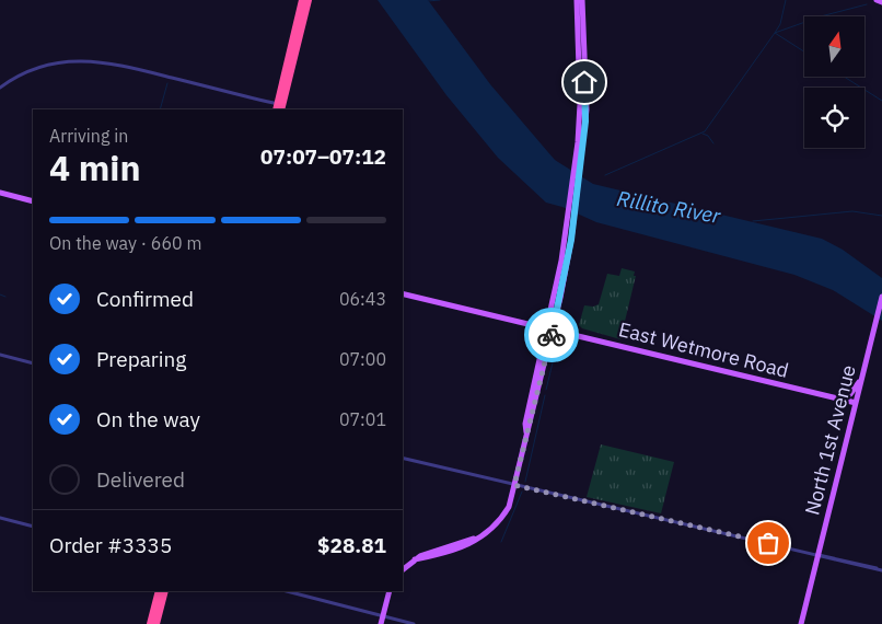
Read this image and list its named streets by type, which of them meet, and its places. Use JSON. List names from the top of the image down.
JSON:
{
  "streets": {
    "main road": ["East Wetmore Road", "North 1st Avenue"]
  },
  "crossings": [
    ["East Wetmore Road", "North 1st Avenue"]
  ],
  "water": ["Rillito River"],
  "north": "top",
  "page": {
    "heading": ["4 min", "Arriving in", "07:07–07:12"],
    "panel": ["Order #3335", "$28.81"],
    "bar": "On the way · 660 m",
    "list": [
      ["Confirmed", "06:43"],
      ["Preparing", "07:00"],
      ["On the way", "07:01"],
      "Delivered"
    ]
  }
}
